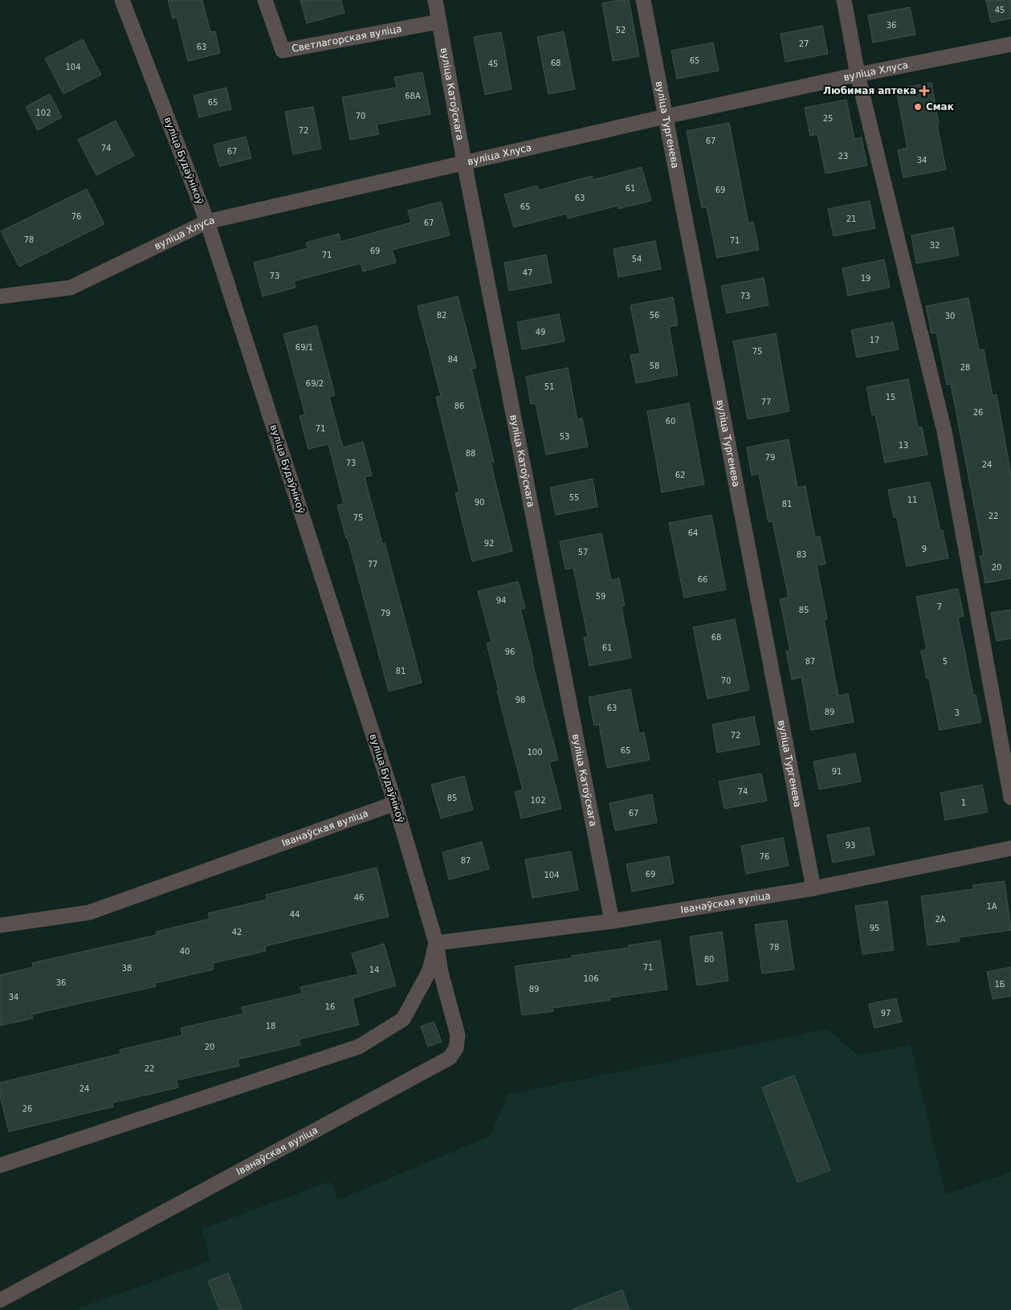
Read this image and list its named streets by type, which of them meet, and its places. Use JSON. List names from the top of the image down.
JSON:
{
  "streets": {
    "street": [
      "Светлагорская вуліца",
      "вуліца Хлуса",
      "вуліца Катоўскага",
      "вуліца Тургенева",
      "вуліца Будаўнікоў",
      "Іванаўская вуліца"
    ]
  },
  "crossings": [
    ["Светлагорская вуліца", "вуліца Катоўскага"],
    ["вуліца Хлуса", "вуліца Катоўскага"],
    ["вуліца Хлуса", "вуліца Тургенева"],
    ["вуліца Хлуса", "вуліца Будаўнікоў"],
    ["вуліца Катоўскага", "Іванаўская вуліца"],
    ["вуліца Тургенева", "Іванаўская вуліца"],
    ["вуліца Будаўнікоў", "Іванаўская вуліца"]
  ],
  "places": {
    "health": ["Любимая аптека"],
    "other": ["Смак"]
  },
  "house_numbers": [
    "45",
    "36",
    "52",
    "27",
    "63",
    "65",
    "68",
    "45",
    "104",
    "68А",
    "65",
    "102",
    "70",
    "25",
    "72",
    "67",
    "74",
    "67",
    "23",
    "34",
    "61",
    "69",
    "63",
    "65",
    "76",
    "21",
    "67",
    "78",
    "71",
    "32",
    "69",
    "71",
    "54",
    "47",
    "73",
    "19",
    "73",
    "82",
    "56",
    "30",
    "49",
    "17",
    "69/1",
    "75",
    "84",
    "58",
    "28",
    "69/2",
    "51",
    "15",
    "77",
    "86",
    "26",
    "60",
    "71",
    "53",
    "13",
    "88",
    "79",
    "73",
    "24",
    "62",
    "55",
    "11",
    "90",
    "81",
    "22",
    "75",
    "64",
    "92",
    "9",
    "57",
    "83",
    "77",
    "20",
    "66",
    "59",
    "94",
    "7",
    "85",
    "79",
    "68",
    "61",
    "96",
    "87",
    "5",
    "81",
    "70",
    "98",
    "63",
    "89",
    "3",
    "72",
    "65",
    "100",
    "91",
    "74",
    "85",
    "102",
    "1",
    "67",
    "93",
    "76",
    "87",
    "69",
    "104",
    "46",
    "1А",
    "44",
    "2А",
    "95",
    "42",
    "78",
    "40",
    "80",
    "71",
    "38",
    "14",
    "106",
    "36",
    "1Б",
    "89",
    "34",
    "16",
    "97",
    "18",
    "20",
    "22",
    "24",
    "26"
  ]
}
